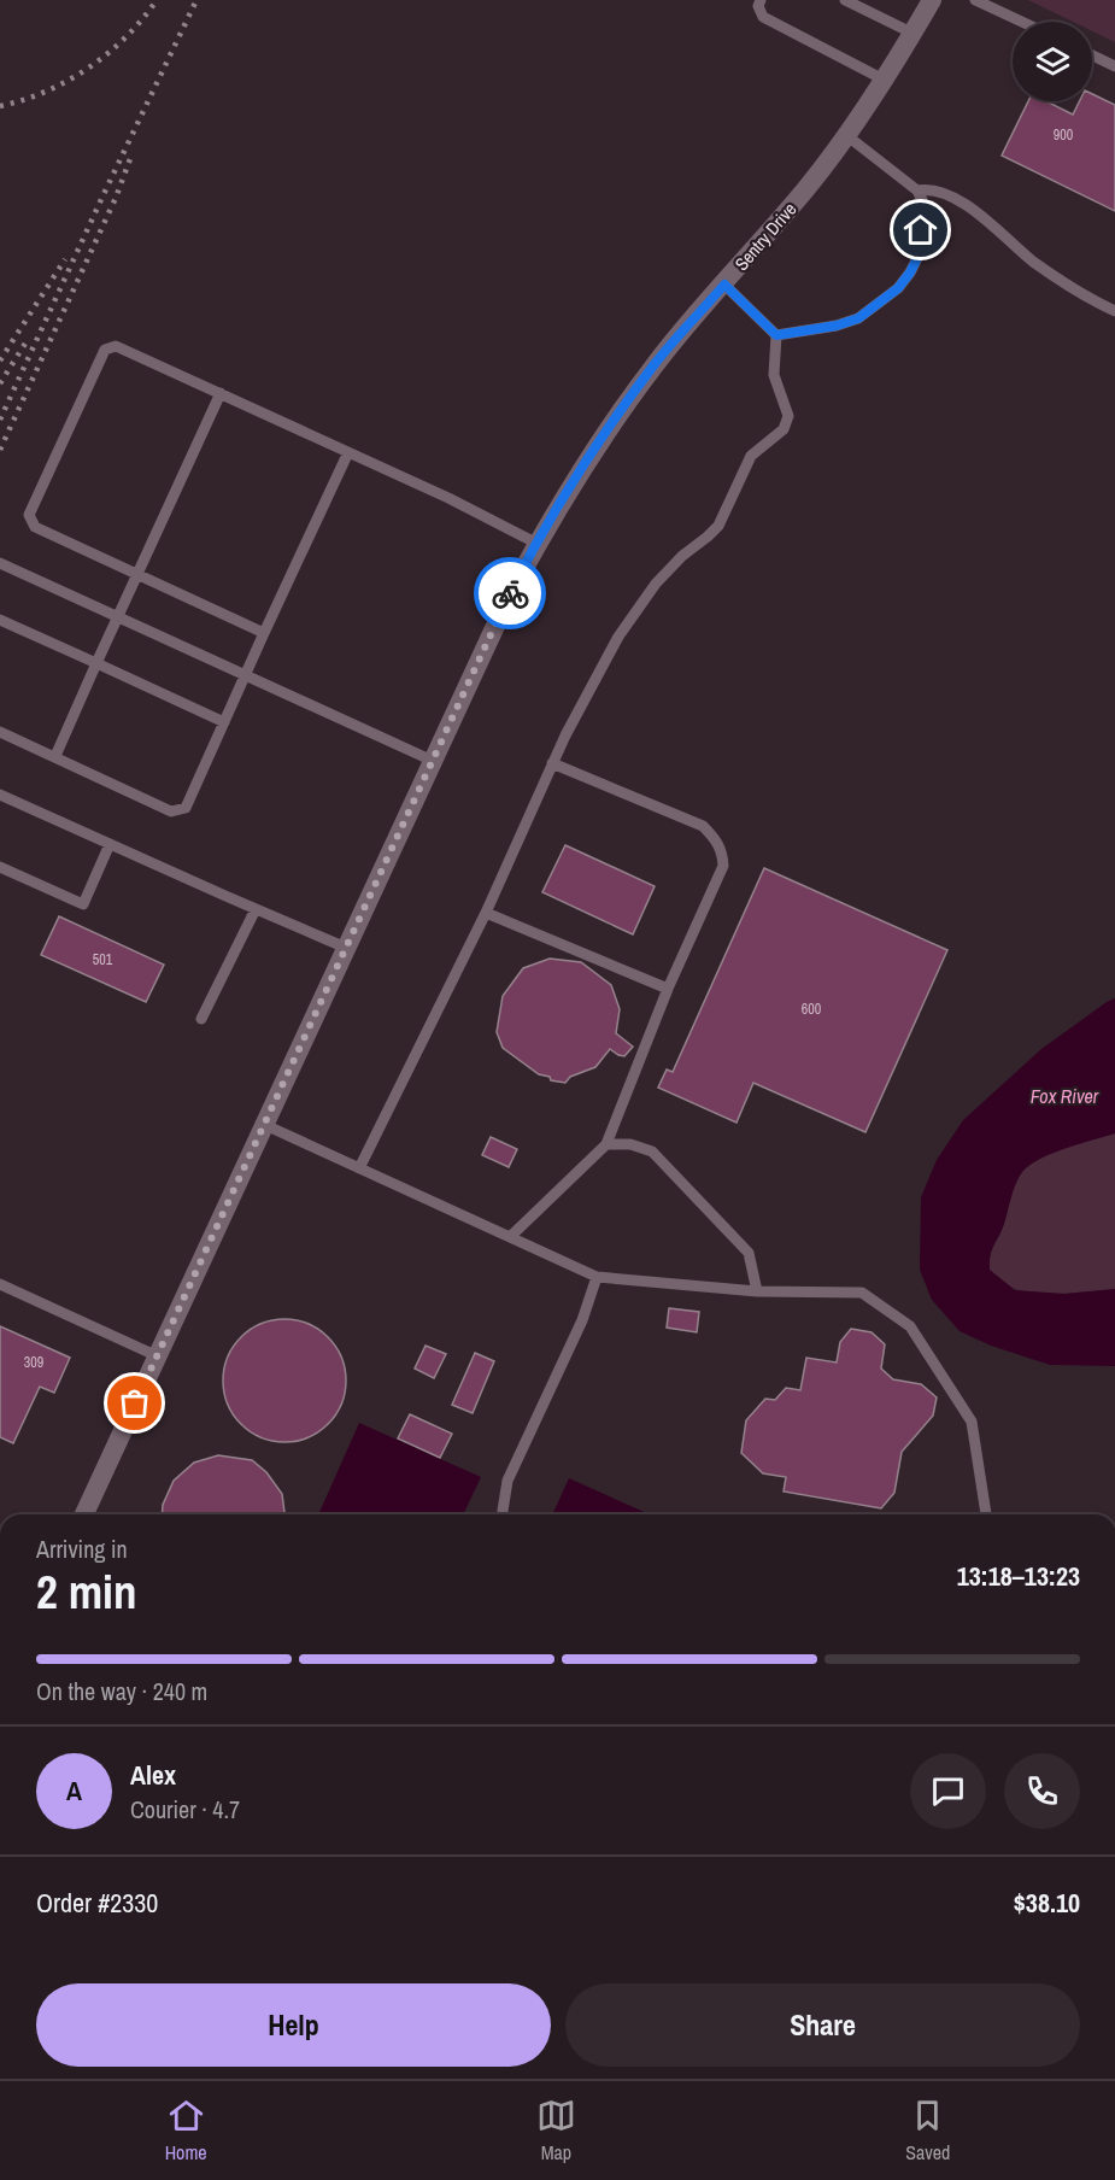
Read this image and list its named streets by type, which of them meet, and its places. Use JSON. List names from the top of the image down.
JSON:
{
  "streets": {
    "street": ["Sentry Drive"]
  },
  "water": ["Fox River"],
  "house_numbers": [
    "900",
    "501",
    "600",
    "309"
  ],
  "page": {
    "heading": ["2 min", "Arriving in", "13:18–13:23"],
    "panel": [
      "Alex",
      "Courier · 4.7",
      "Order #2330",
      "$38.10"
    ],
    "bar": "On the way · 240 m",
    "round": "A",
    "buttons": ["Help", "Share"],
    "tabs": ["Home", "Map", "Saved"]
  }
}
